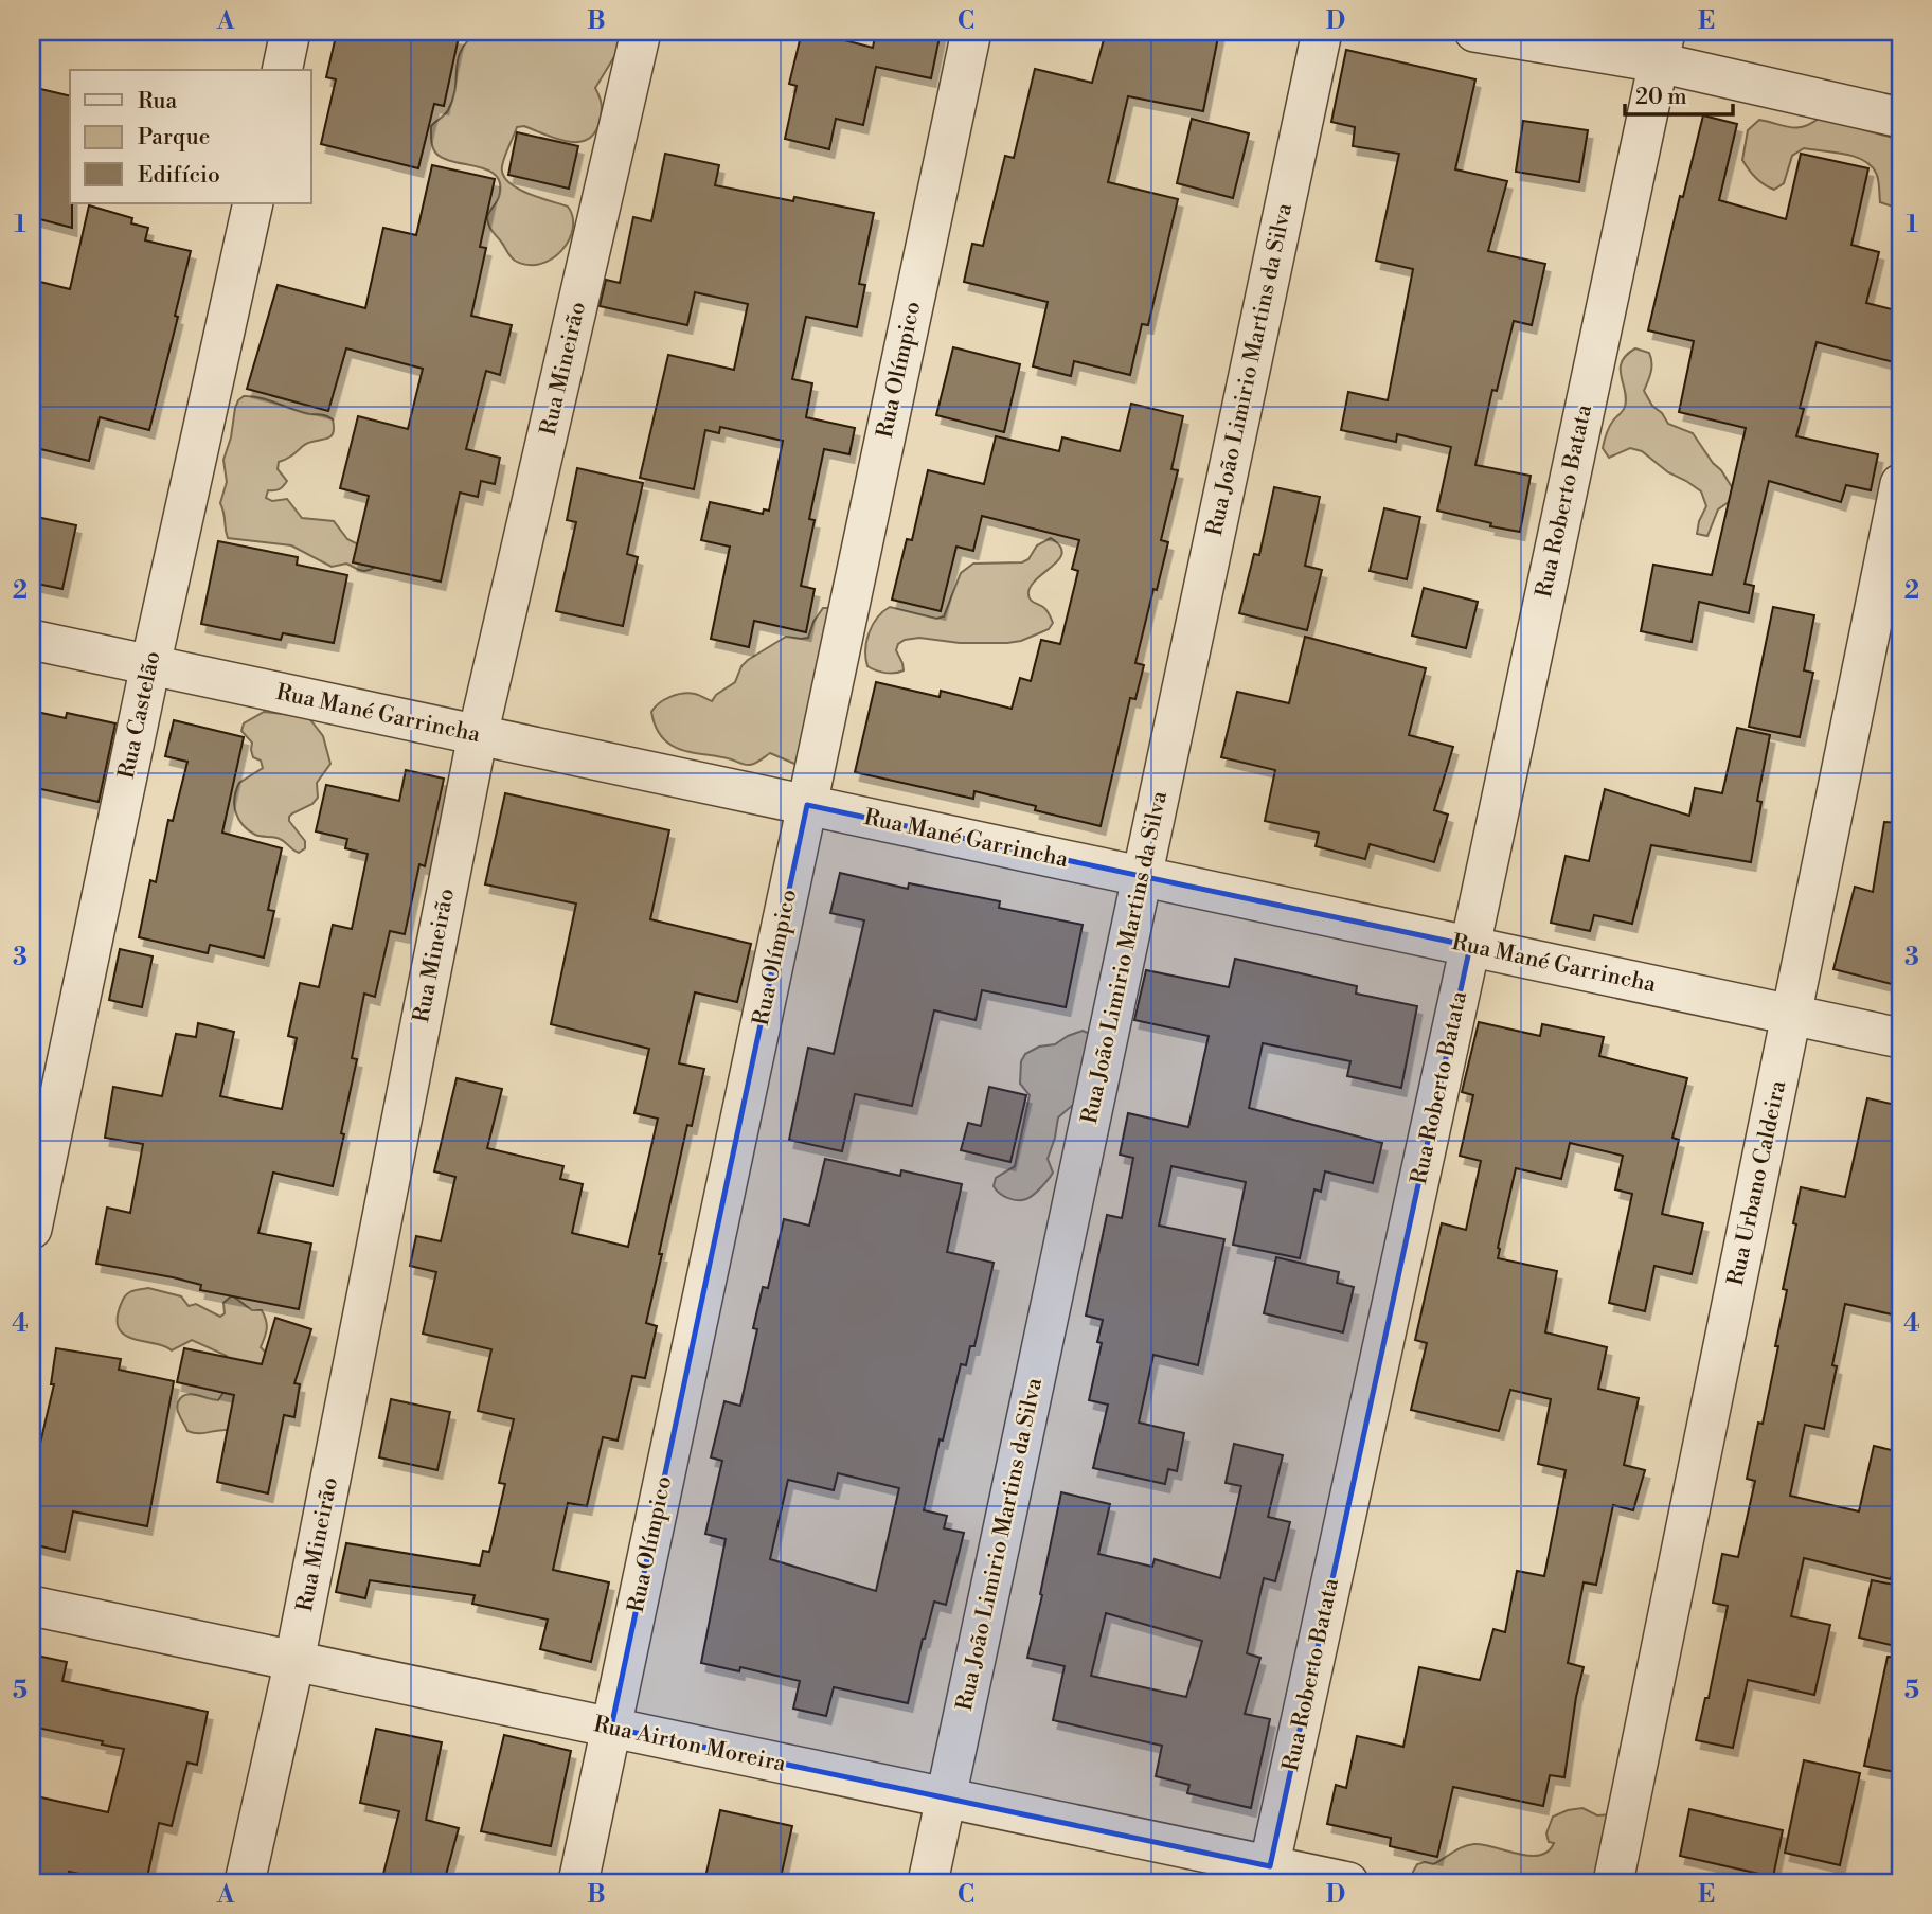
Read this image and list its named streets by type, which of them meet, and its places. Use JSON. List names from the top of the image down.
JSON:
{
  "streets": {
    "street": [
      "Rua Mineirão",
      "Rua Olímpico",
      "Rua João Limirio Martins da Silva",
      "Rua Roberto Batata",
      "Rua Mané Garrincha",
      "Rua Castelão",
      "Rua Urbano Caldeira",
      "Rua Airton Moreira"
    ]
  },
  "crossings": [
    ["Rua Mineirão", "Rua Mané Garrincha"],
    ["Rua Mineirão", "Rua Airton Moreira"],
    ["Rua Olímpico", "Rua Mané Garrincha"],
    ["Rua Olímpico", "Rua Airton Moreira"],
    ["Rua João Limirio Martins da Silva", "Rua Mané Garrincha"],
    ["Rua João Limirio Martins da Silva", "Rua Airton Moreira"],
    ["Rua Roberto Batata", "Rua Mané Garrincha"],
    ["Rua Roberto Batata", "Rua Airton Moreira"],
    ["Rua Mané Garrincha", "Rua Castelão"],
    ["Rua Mané Garrincha", "Rua Urbano Caldeira"]
  ],
  "legend": ["Rua", "Parque", "Edifício"],
  "scale_bar": "20 m",
  "grid": {
    "columns": [
      "A",
      "B",
      "C",
      "D",
      "E"
    ],
    "rows": [
      "1",
      "2",
      "3",
      "4",
      "5"
    ]
  }
}
